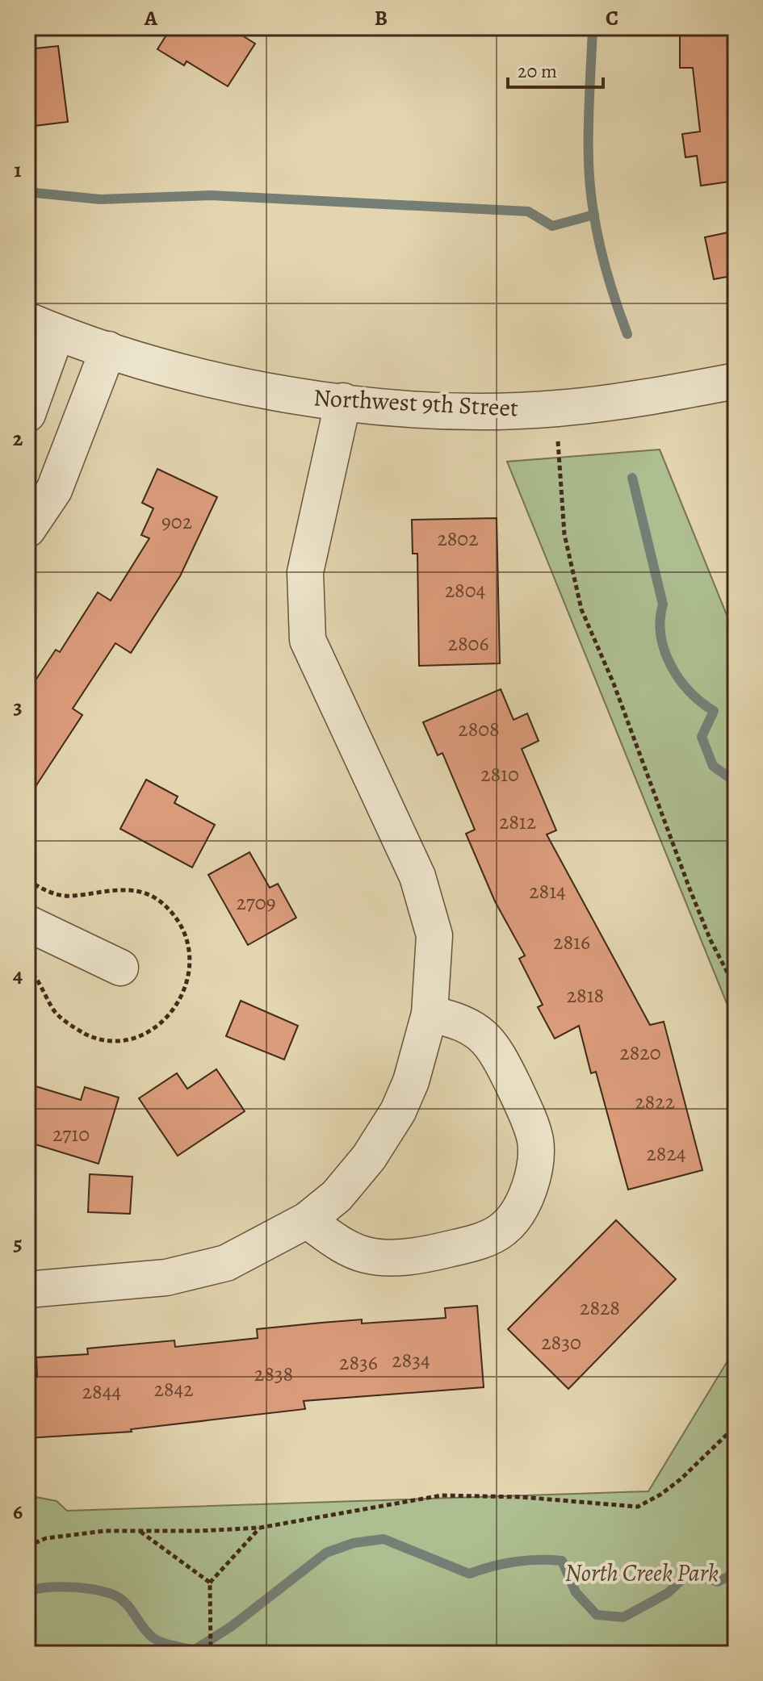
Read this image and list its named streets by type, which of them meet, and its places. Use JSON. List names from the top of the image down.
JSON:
{
  "streets": {
    "street": ["Northwest 9th Street"]
  },
  "parks": ["North Creek Park"],
  "house_numbers": [
    "902",
    "2802",
    "2804",
    "2806",
    "2808",
    "2810",
    "2812",
    "2814",
    "2709",
    "2816",
    "2818",
    "2820",
    "2822",
    "2710",
    "2824",
    "2828",
    "2830",
    "2834",
    "2836",
    "2838",
    "2842",
    "2844"
  ],
  "scale_bar": "20 m",
  "grid": {
    "columns": ["A", "B", "C"],
    "rows": [
      "1",
      "2",
      "3",
      "4",
      "5",
      "6"
    ]
  }
}
